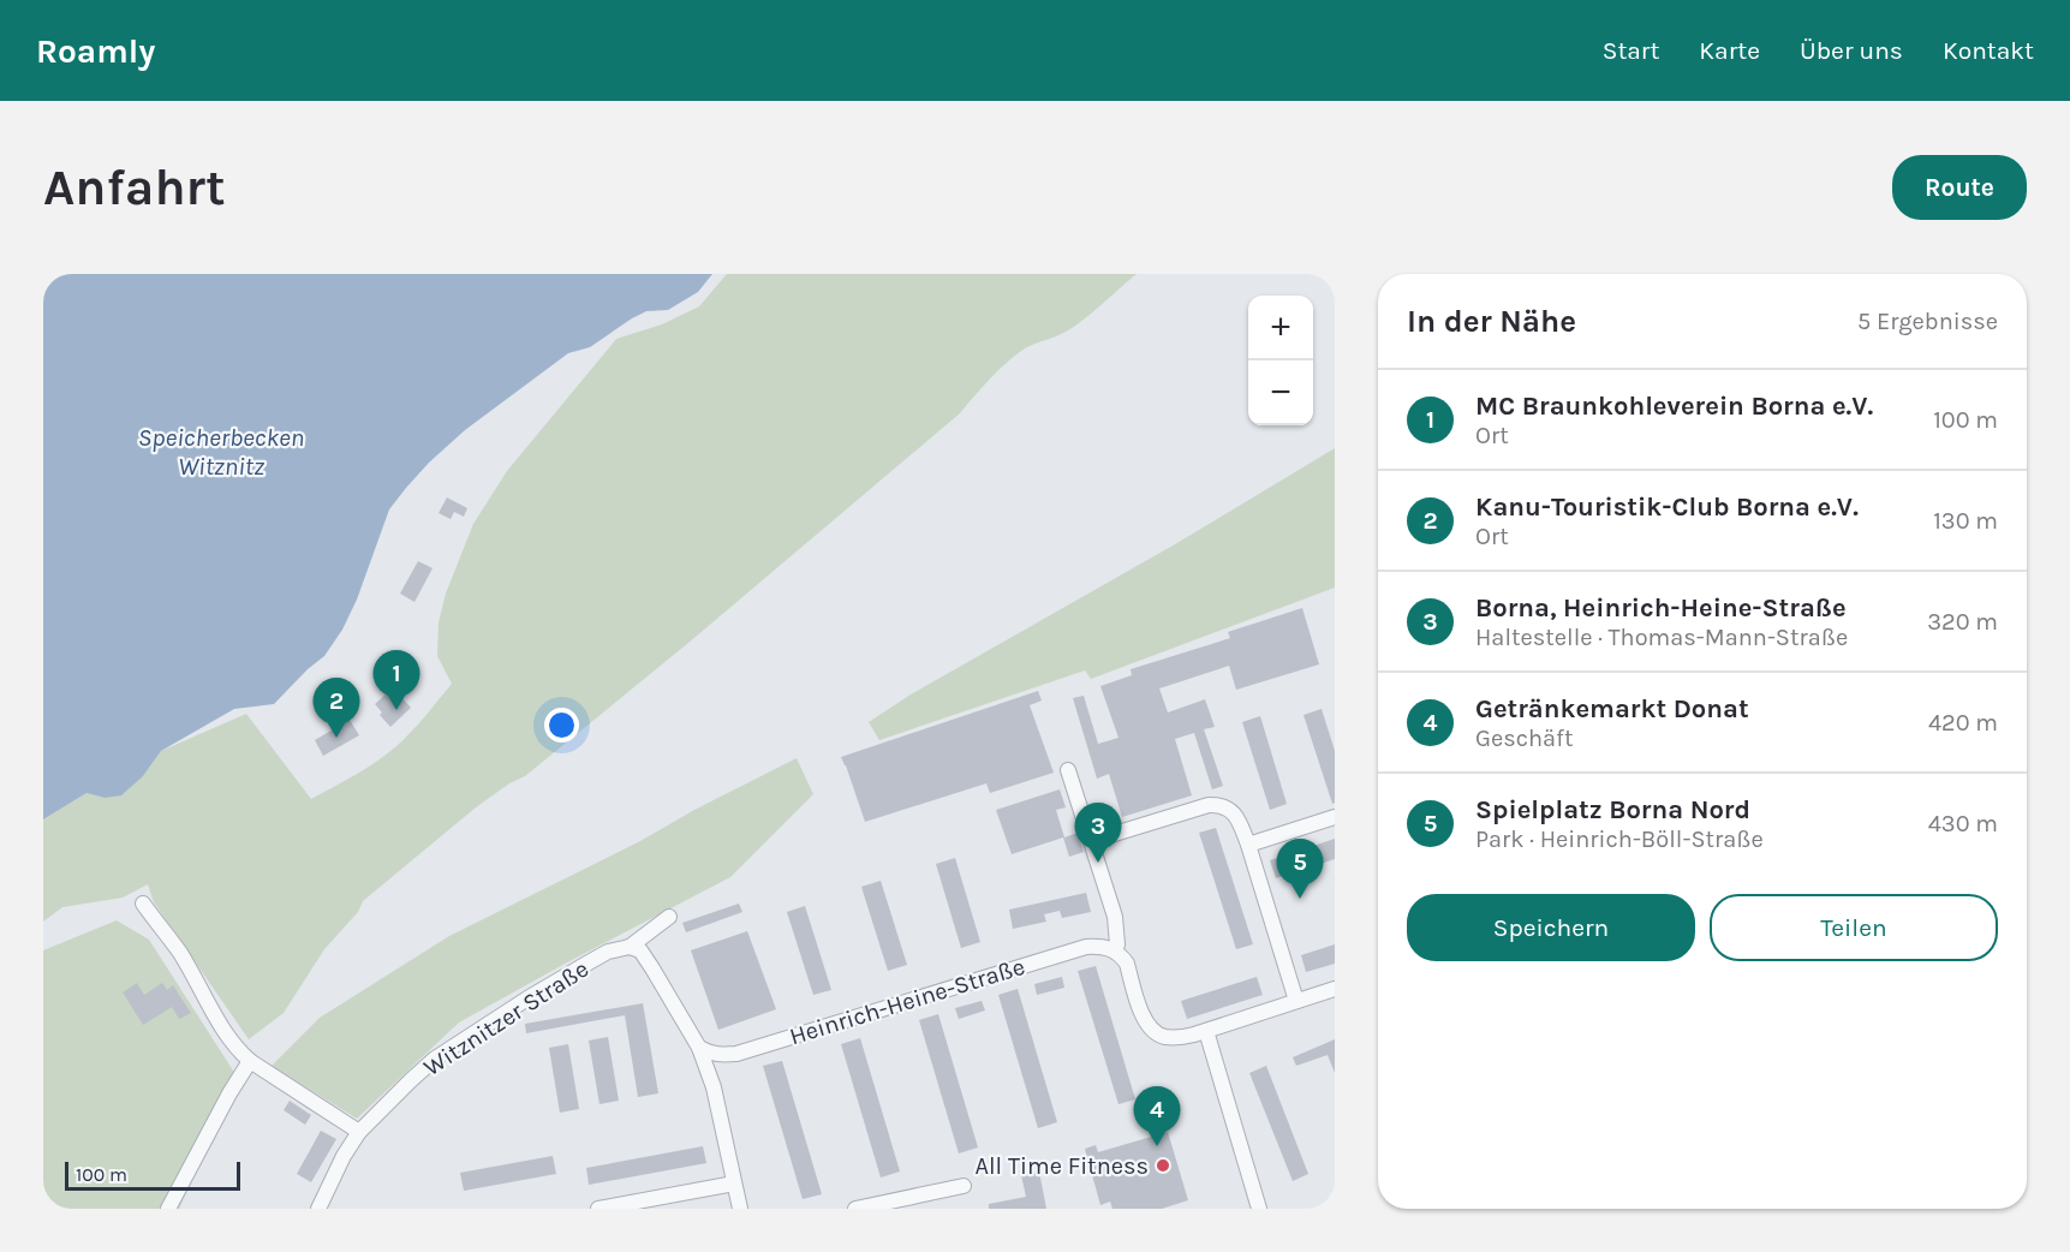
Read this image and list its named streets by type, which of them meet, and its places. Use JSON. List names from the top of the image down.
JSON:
{
  "streets": {
    "street": ["Heinrich-Heine-Straße", "Witznitzer Straße"]
  },
  "water": ["Speicherbecken Witznitz"],
  "places": ["All Time Fitness"],
  "scale_bar": "100 m",
  "page": {
    "header": "Roamly",
    "nav": [
      "Start",
      "Karte",
      "Über uns",
      "Kontakt"
    ],
    "buttons": [
      "Route",
      ["Speichern", "Teilen"]
    ],
    "title": "Anfahrt",
    "heading": ["In der Nähe", "5 Ergebnisse"],
    "map_buttons": ["+", "−"],
    "list": [
      {
        "mark": "1",
        "name": "MC Braunkohleverein Borna e.V.",
        "note": "Ort",
        "value": "100 m"
      },
      {
        "mark": "2",
        "name": "Kanu-Touristik-Club Borna e.V.",
        "note": "Ort",
        "value": "130 m"
      },
      {
        "mark": "3",
        "name": "Borna, Heinrich-Heine-Straße",
        "note": "Haltestelle · Thomas-Mann-Straße",
        "value": "320 m"
      },
      {
        "mark": "4",
        "name": "Getränkemarkt Donat",
        "note": "Geschäft",
        "value": "420 m"
      },
      {
        "mark": "5",
        "name": "Spielplatz Borna Nord",
        "note": "Park · Heinrich-Böll-Straße",
        "value": "430 m"
      }
    ],
    "pins": [
      "1",
      "2",
      "3",
      "5",
      "4"
    ],
    "scale": "100 m"
  }
}
